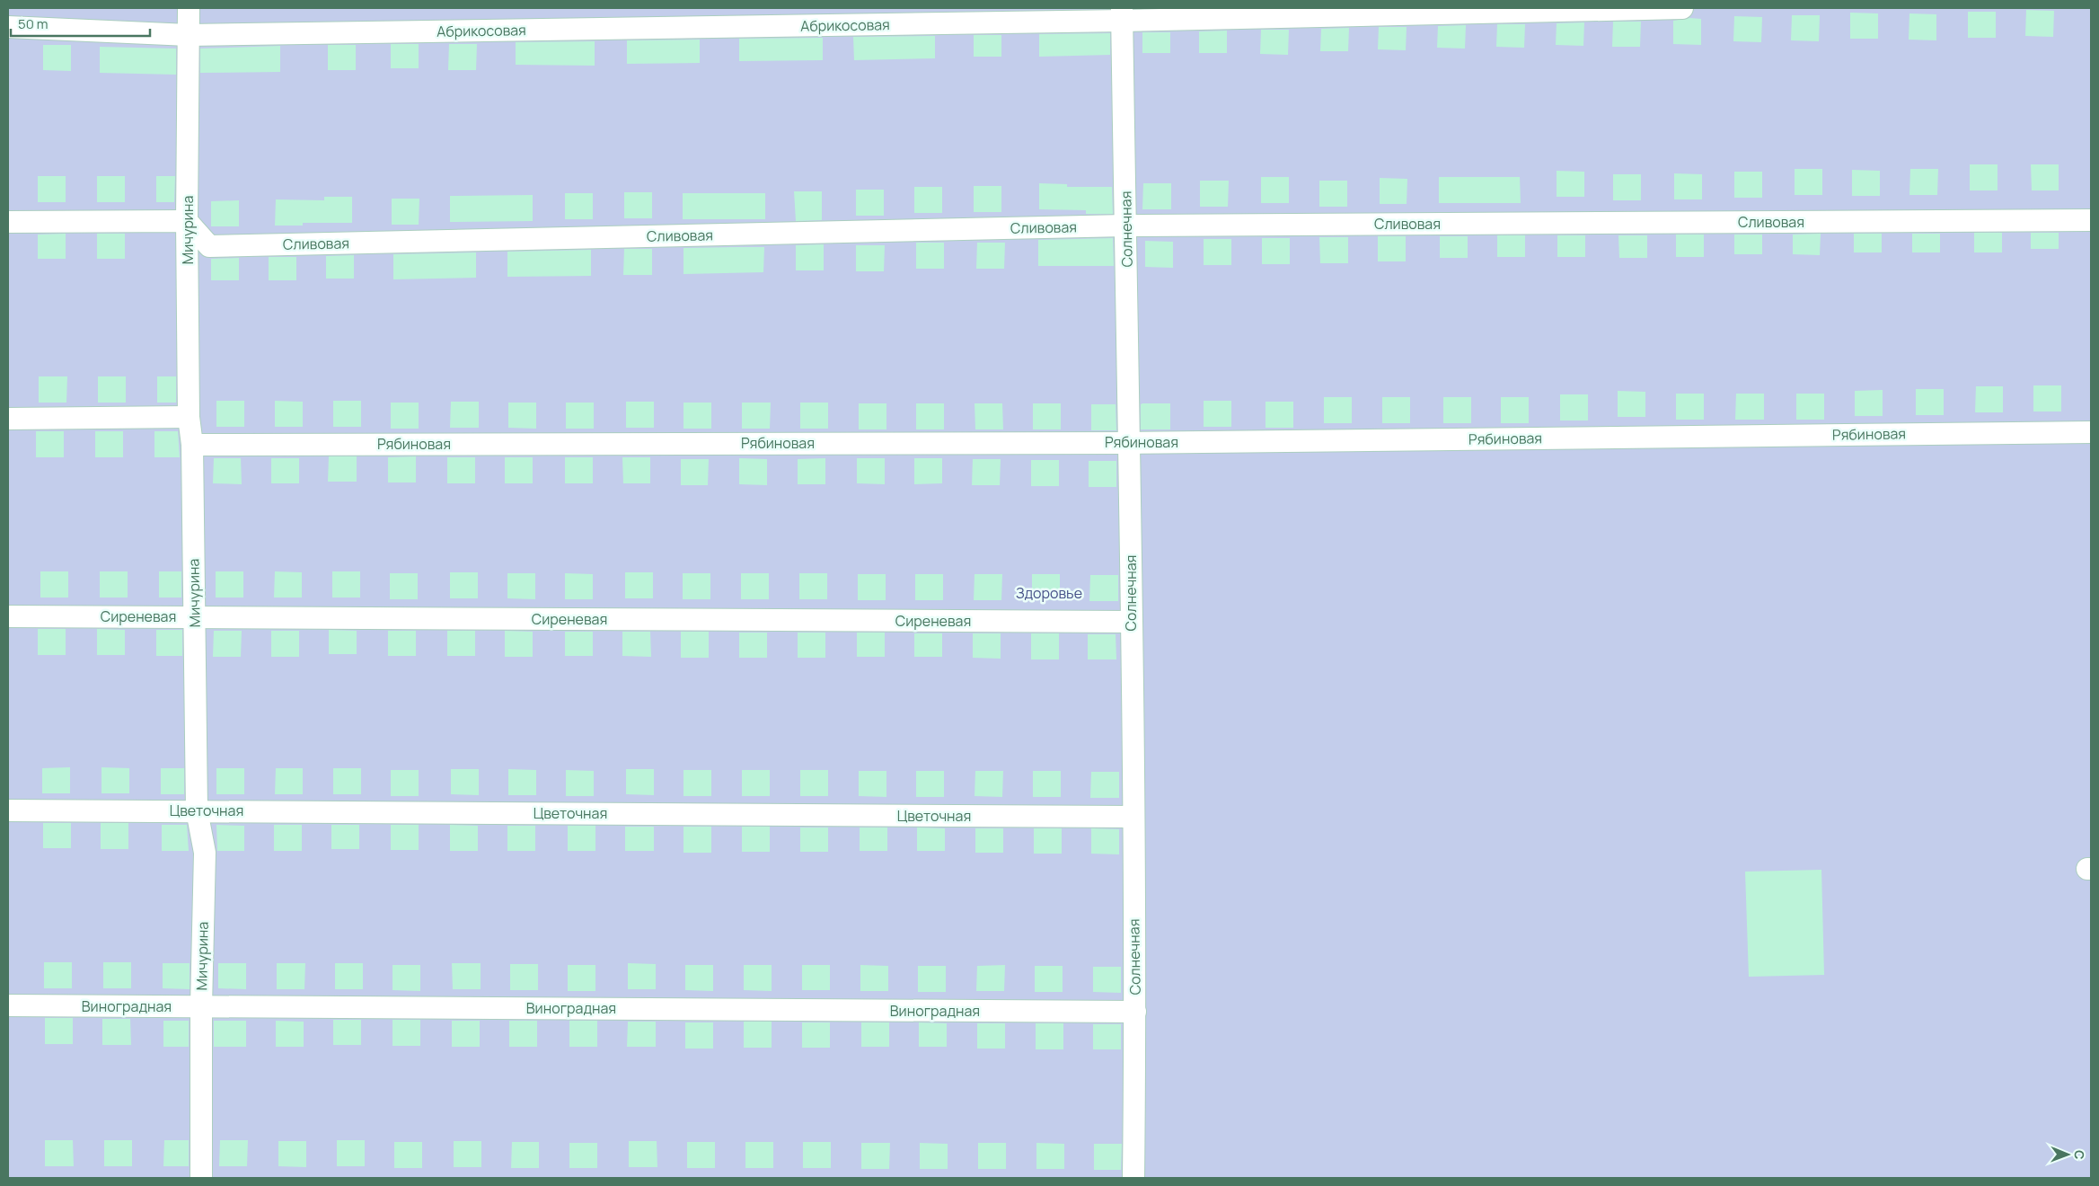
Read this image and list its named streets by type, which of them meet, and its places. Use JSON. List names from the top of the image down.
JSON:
{
  "streets": {
    "street": [
      "Абрикосовая",
      "Сливовая",
      "Солнечная",
      "Мичурина",
      "Рябиновая",
      "Сиреневая",
      "Цветочная",
      "Виноградная"
    ]
  },
  "crossings": [
    ["Абрикосовая", "Солнечная"],
    ["Абрикосовая", "Мичурина"],
    ["Сливовая", "Солнечная"],
    ["Сливовая", "Мичурина"],
    ["Солнечная", "Рябиновая"],
    ["Солнечная", "Сиреневая"],
    ["Солнечная", "Цветочная"],
    ["Солнечная", "Виноградная"],
    ["Мичурина", "Рябиновая"],
    ["Мичурина", "Сиреневая"],
    ["Мичурина", "Цветочная"],
    ["Мичурина", "Виноградная"]
  ],
  "parks": ["Здоровье"],
  "scale_bar": "50 m",
  "north": "right"
}
